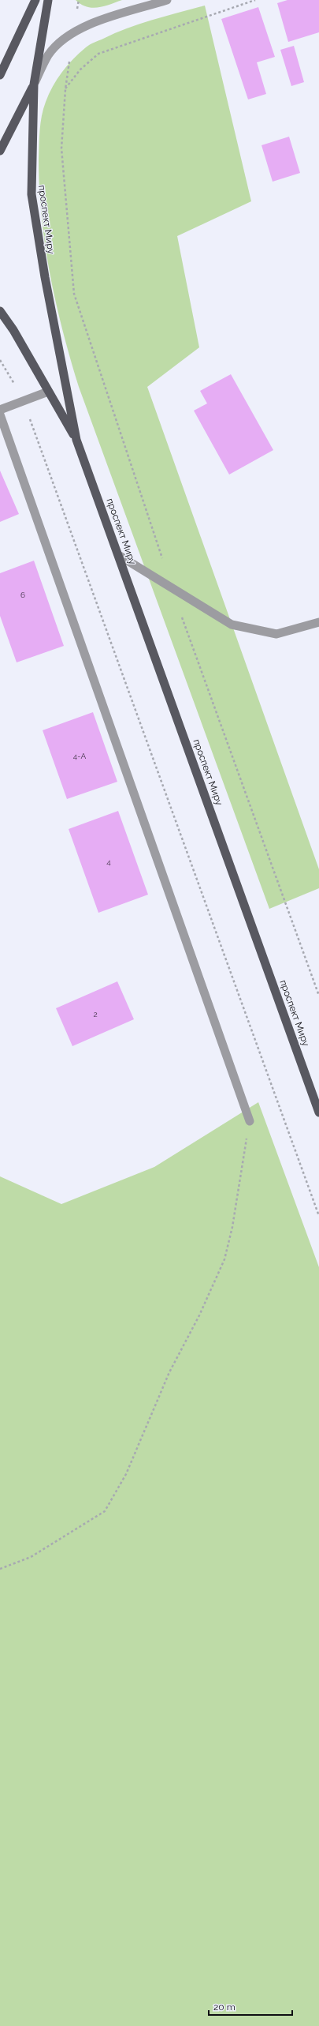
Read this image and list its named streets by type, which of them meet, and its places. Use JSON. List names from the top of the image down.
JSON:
{
  "streets": {
    "main road": ["проспект Миру"]
  },
  "house_numbers": [
    "6",
    "4-А",
    "4",
    "2"
  ],
  "scale_bar": "20 m"
}
